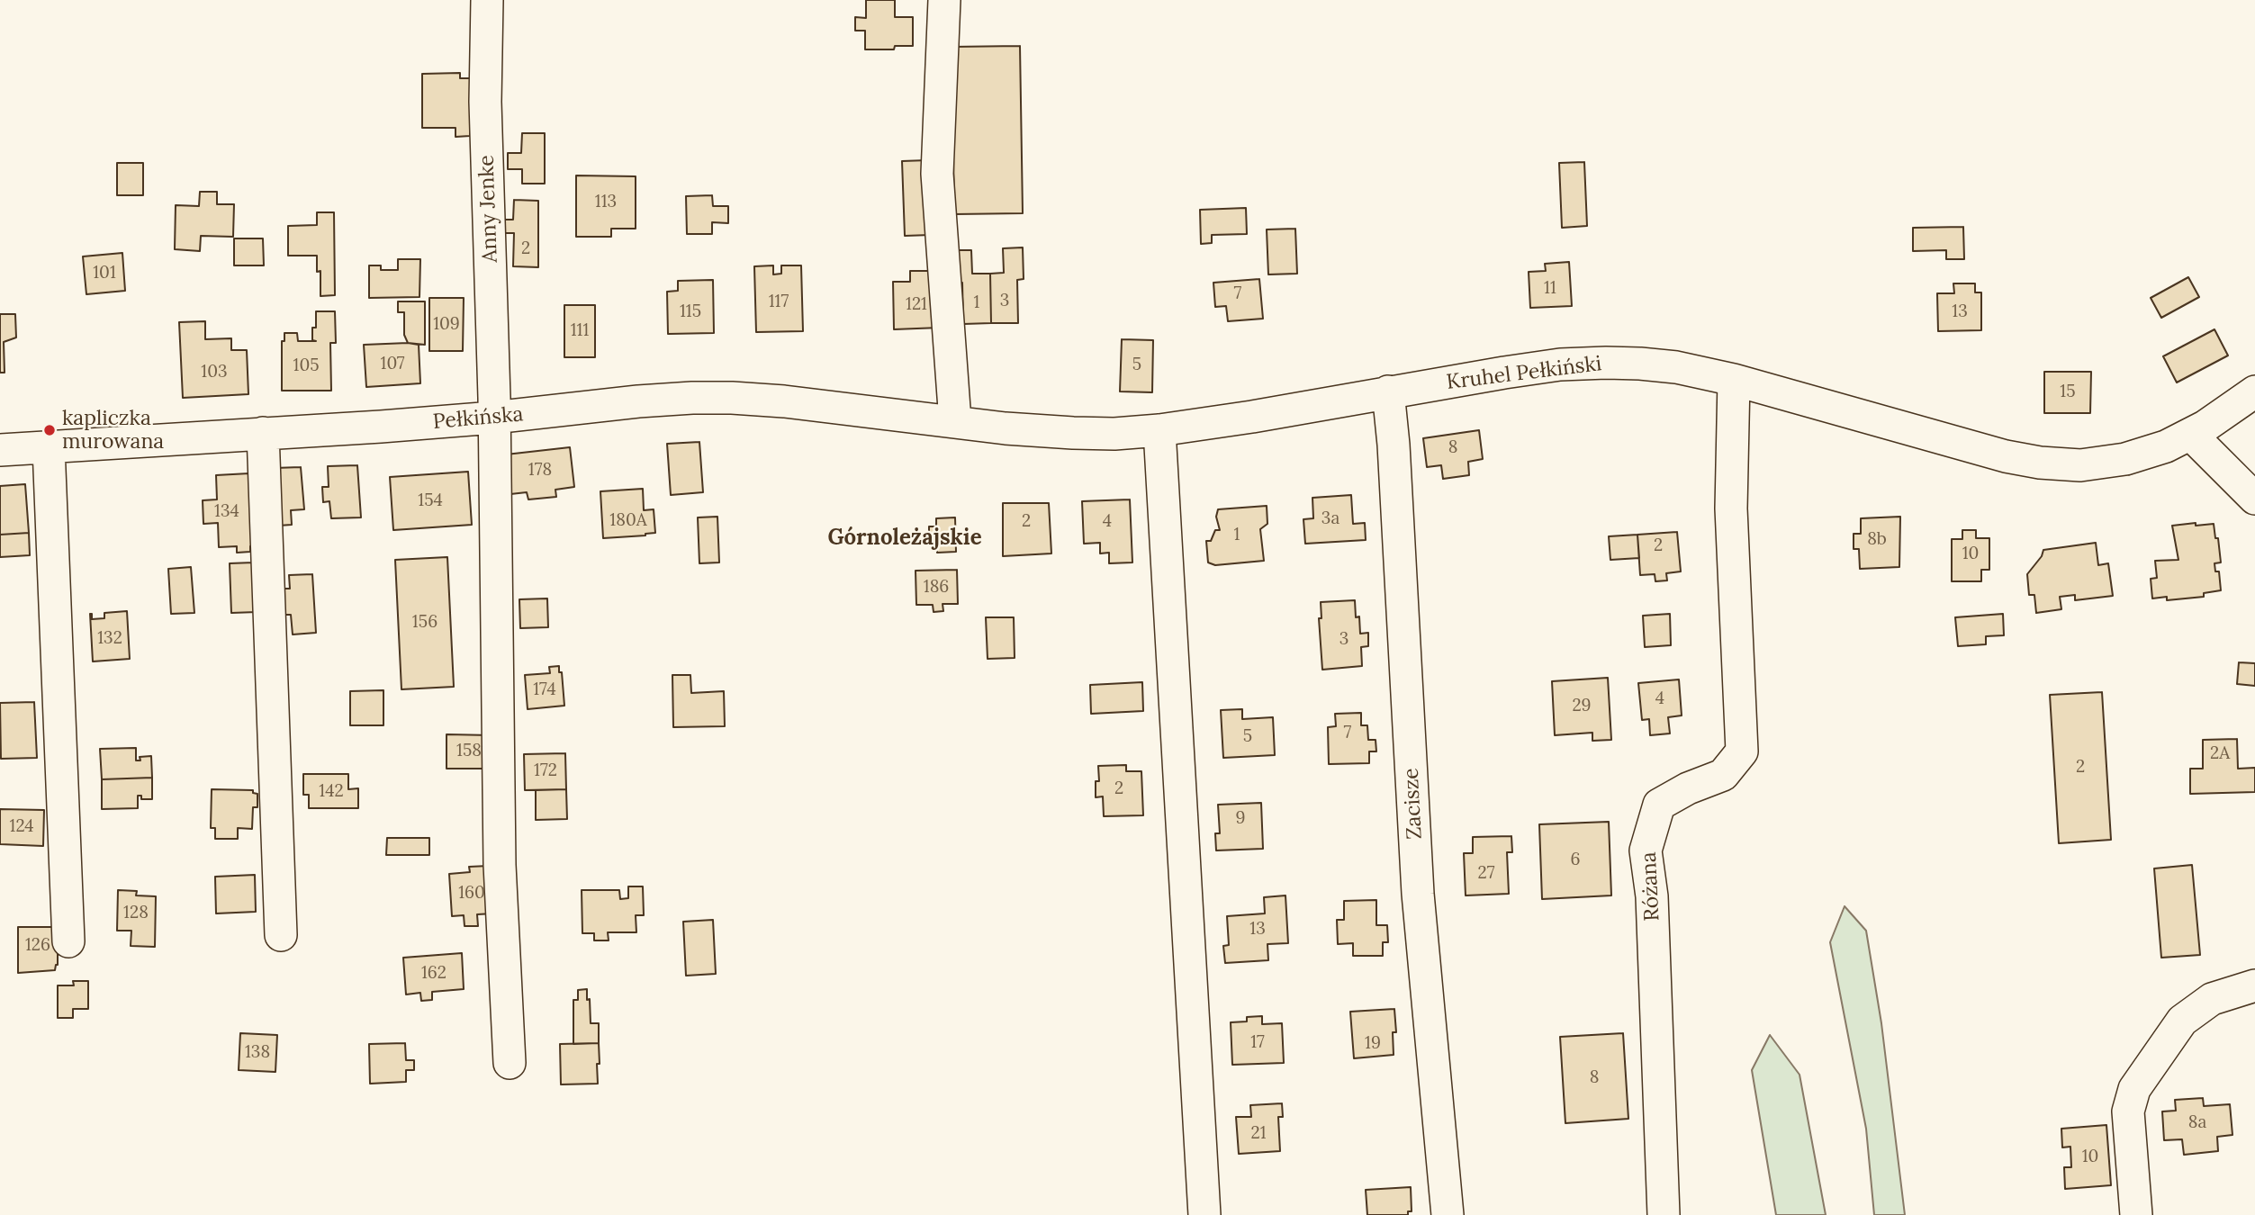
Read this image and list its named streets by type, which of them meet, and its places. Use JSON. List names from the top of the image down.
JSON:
{
  "streets": {
    "street": [
      "Anny Jenke",
      "Kruhel Pełkiński",
      "Pełkińska",
      "Zacisze",
      "Różana"
    ]
  },
  "crossings": [
    ["Anny Jenke", "Pełkińska"],
    ["Kruhel Pełkiński", "Pełkińska"],
    ["Kruhel Pełkiński", "Zacisze"],
    ["Kruhel Pełkiński", "Różana"]
  ],
  "districts": ["Górnoleżajskie"],
  "places": ["kapliczka murowana"],
  "house_numbers": [
    "113",
    "2",
    "101",
    "11",
    "7",
    "3",
    "117",
    "1",
    "121",
    "115",
    "13",
    "109",
    "111",
    "107",
    "5",
    "105",
    "103",
    "15",
    "8",
    "178",
    "154",
    "134",
    "3a",
    "180A",
    "2",
    "4",
    "1",
    "8b",
    "2",
    "10",
    "186",
    "156",
    "132",
    "3",
    "174",
    "4",
    "29",
    "7",
    "5",
    "158",
    "2A",
    "2",
    "172",
    "2",
    "142",
    "9",
    "124",
    "6",
    "27",
    "160",
    "128",
    "13",
    "126",
    "162",
    "17",
    "19",
    "138",
    "8",
    "8a",
    "21",
    "10"
  ]
}
